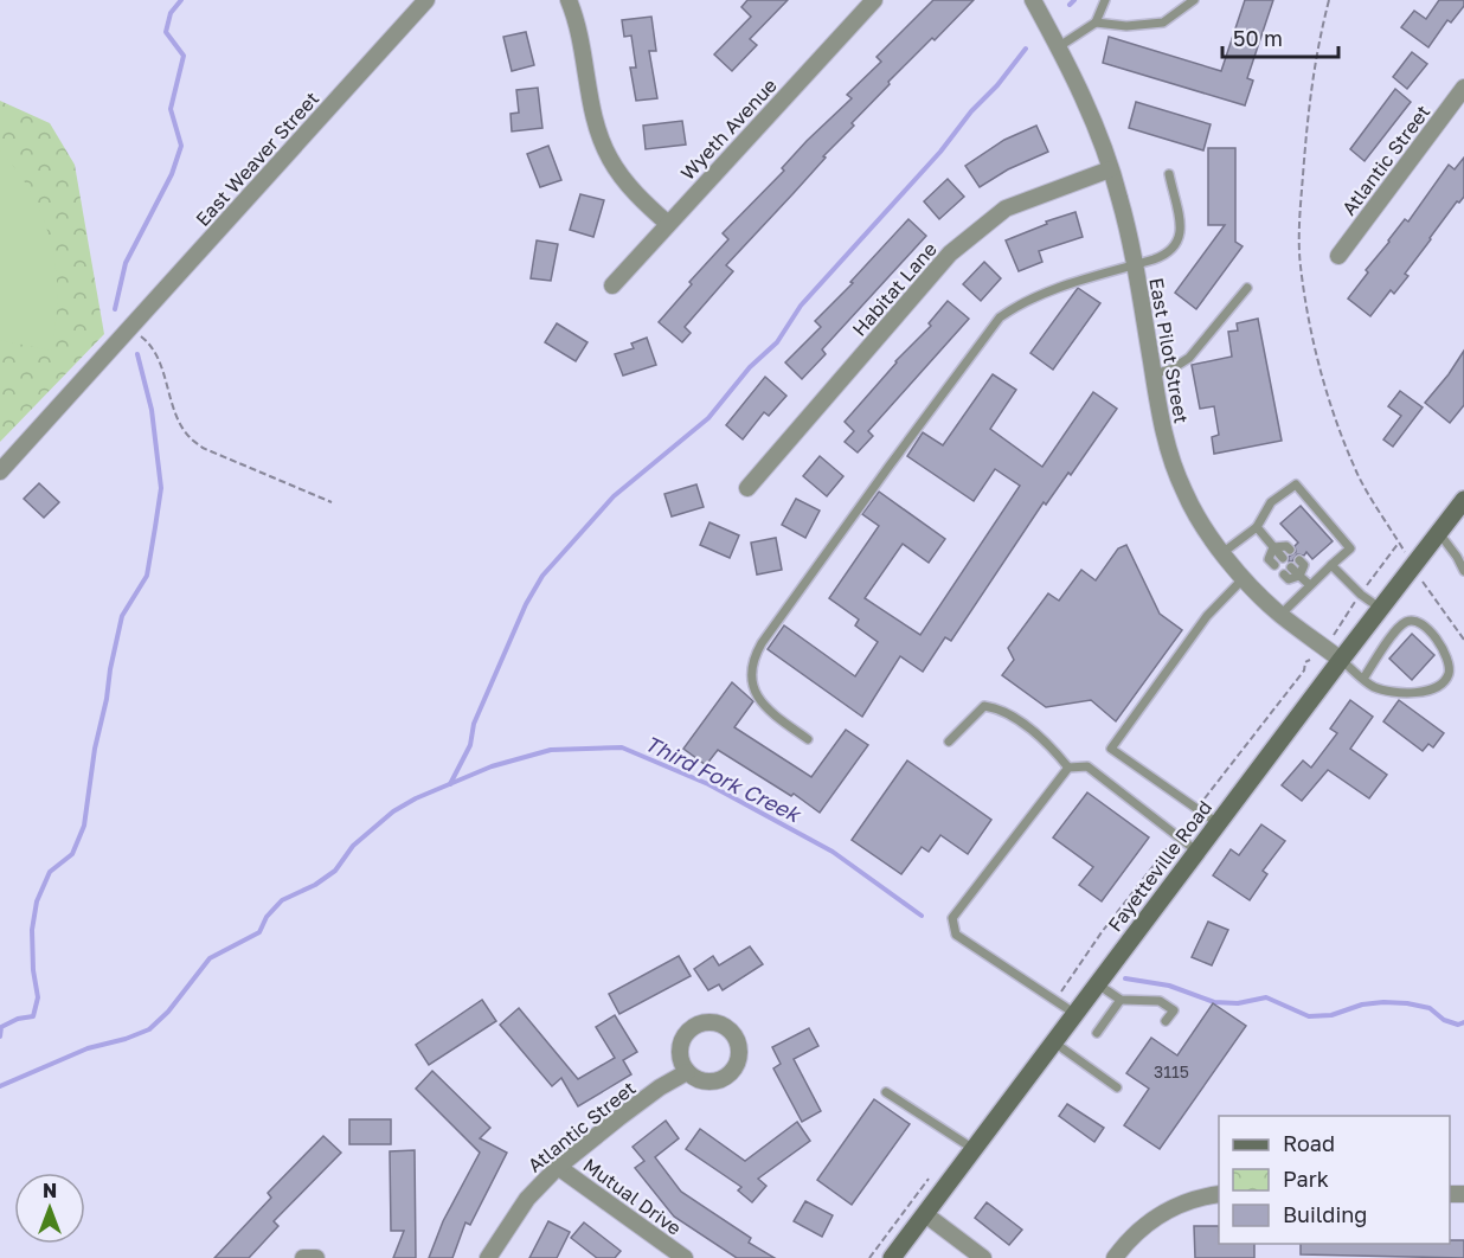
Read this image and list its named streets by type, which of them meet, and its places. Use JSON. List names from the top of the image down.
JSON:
{
  "streets": {
    "main road": ["Fayetteville Road"],
    "street": [
      "Wyeth Avenue",
      "East Weaver Street",
      "Atlantic Street",
      "Habitat Lane",
      "East Pilot Street",
      "Mutual Drive"
    ]
  },
  "crossings": [
    ["Atlantic Street", "Mutual Drive"],
    ["Habitat Lane", "East Pilot Street"],
    ["East Pilot Street", "Fayetteville Road"]
  ],
  "water": ["Third Fork Creek"],
  "house_numbers": ["3115"],
  "legend": ["Road", "Park", "Building"],
  "scale_bar": "50 m",
  "north": "top"
}
